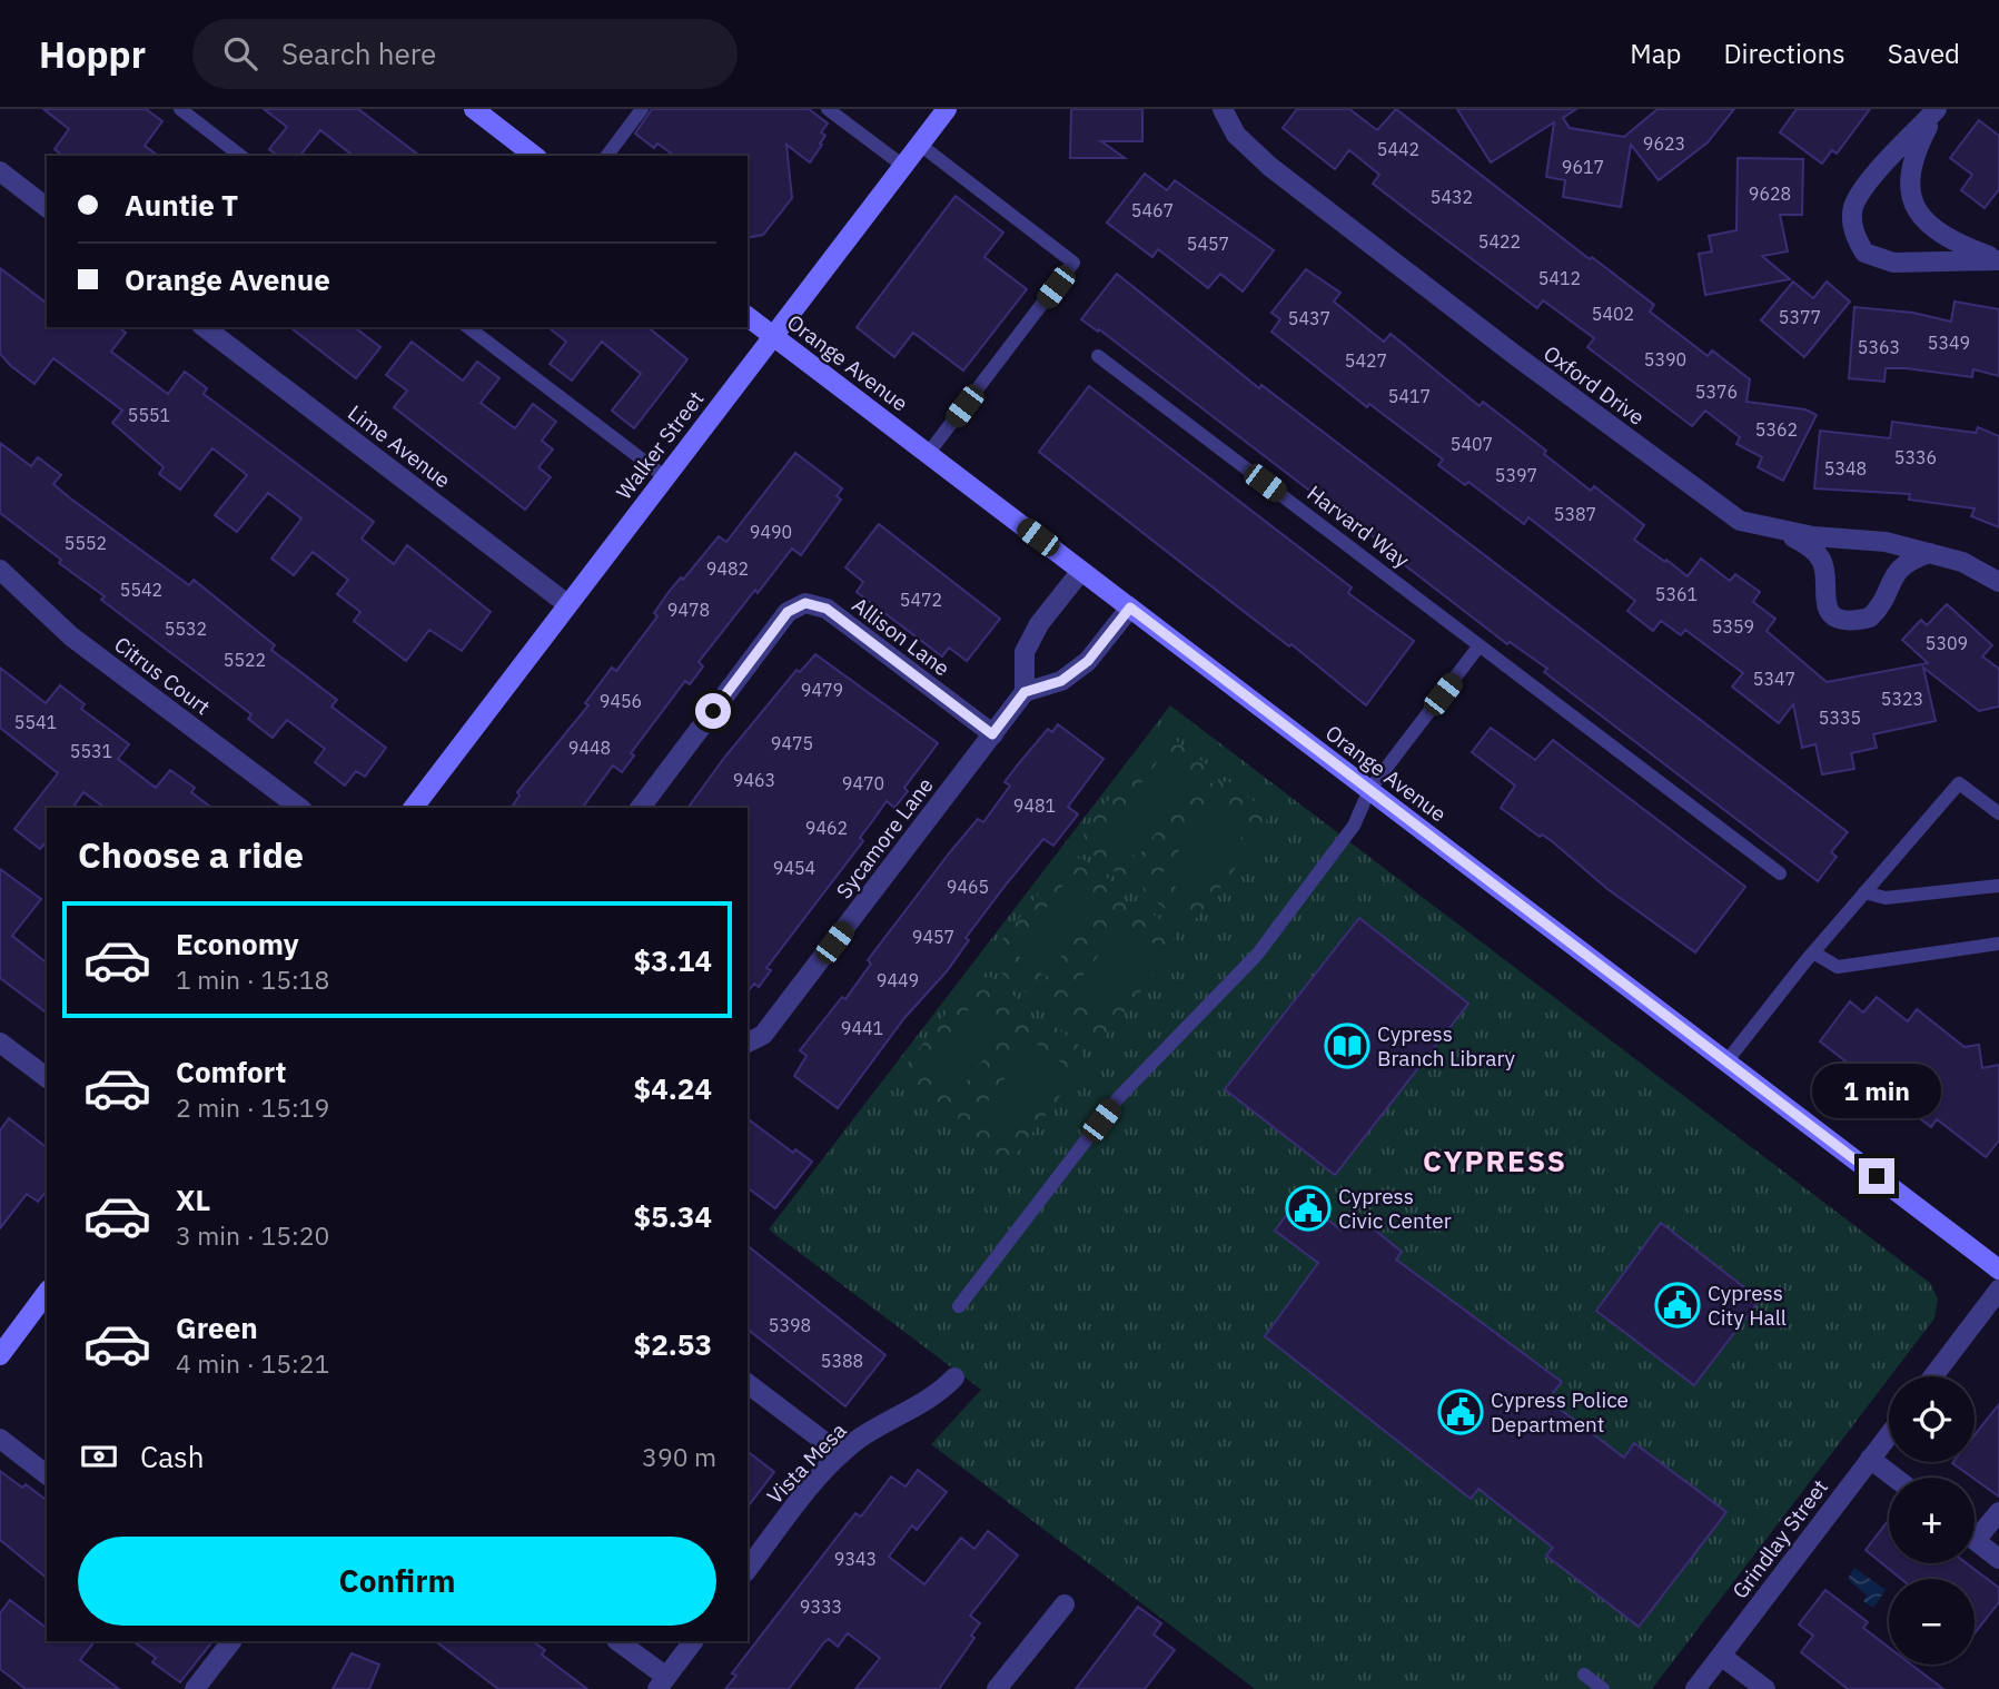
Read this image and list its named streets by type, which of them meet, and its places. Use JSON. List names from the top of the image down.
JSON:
{
  "streets": {
    "main road": ["Orange Avenue", "Walker Street"],
    "street": [
      "Oxford Drive",
      "Lime Avenue",
      "Allison Lane",
      "Citrus Court",
      "Sycamore Lane",
      "Vista Mesa",
      "Grindlay Street"
    ],
    "lane": ["Harvard Way"]
  },
  "crossings": [
    ["Orange Avenue", "Walker Street"],
    ["Walker Street", "Lime Avenue"],
    ["Allison Lane", "Sycamore Lane"]
  ],
  "districts": ["CYPRESS"],
  "places": {
    "library": ["Cypress Branch Library"],
    "public building": ["Cypress Civic Center", "Cypress City Hall", "Cypress Police Department"]
  },
  "house_numbers": [
    "9623",
    "5442",
    "9617",
    "9628",
    "5432",
    "5467",
    "5422",
    "5457",
    "5412",
    "5402",
    "5377",
    "5437",
    "5349",
    "5363",
    "5390",
    "5427",
    "5376",
    "5417",
    "5551",
    "5362",
    "5407",
    "5336",
    "5348",
    "5397",
    "5387",
    "9490",
    "5552",
    "9482",
    "5542",
    "5361",
    "5472",
    "9478",
    "5359",
    "5532",
    "5309",
    "5522",
    "5347",
    "9479",
    "5323",
    "9456",
    "5335",
    "5541",
    "9475",
    "9448",
    "5531",
    "9463",
    "9470",
    "9481",
    "9462",
    "9454",
    "9465",
    "9457",
    "9449",
    "9441",
    "5398",
    "5388",
    "9343",
    "9333"
  ],
  "page": {
    "header": "Hoppr",
    "search": "Search here",
    "nav": ["Map", "Directions", "Saved"],
    "banner": ["Auntie T", "Orange Avenue"],
    "heading": "Choose a ride",
    "list": [
      {
        "name": "Economy",
        "note": "1 min · 15:18",
        "value": "$3.14"
      },
      {
        "name": "Comfort",
        "note": "2 min · 15:19",
        "value": "$4.24"
      },
      {
        "name": "XL",
        "note": "3 min · 15:20",
        "value": "$5.34"
      },
      {
        "name": "Green",
        "note": "4 min · 15:21",
        "value": "$2.53"
      }
    ],
    "bubble": "1 min",
    "map_buttons": ["+", "−"],
    "pay": ["Cash", "390 m"],
    "buttons": "Confirm"
  }
}
